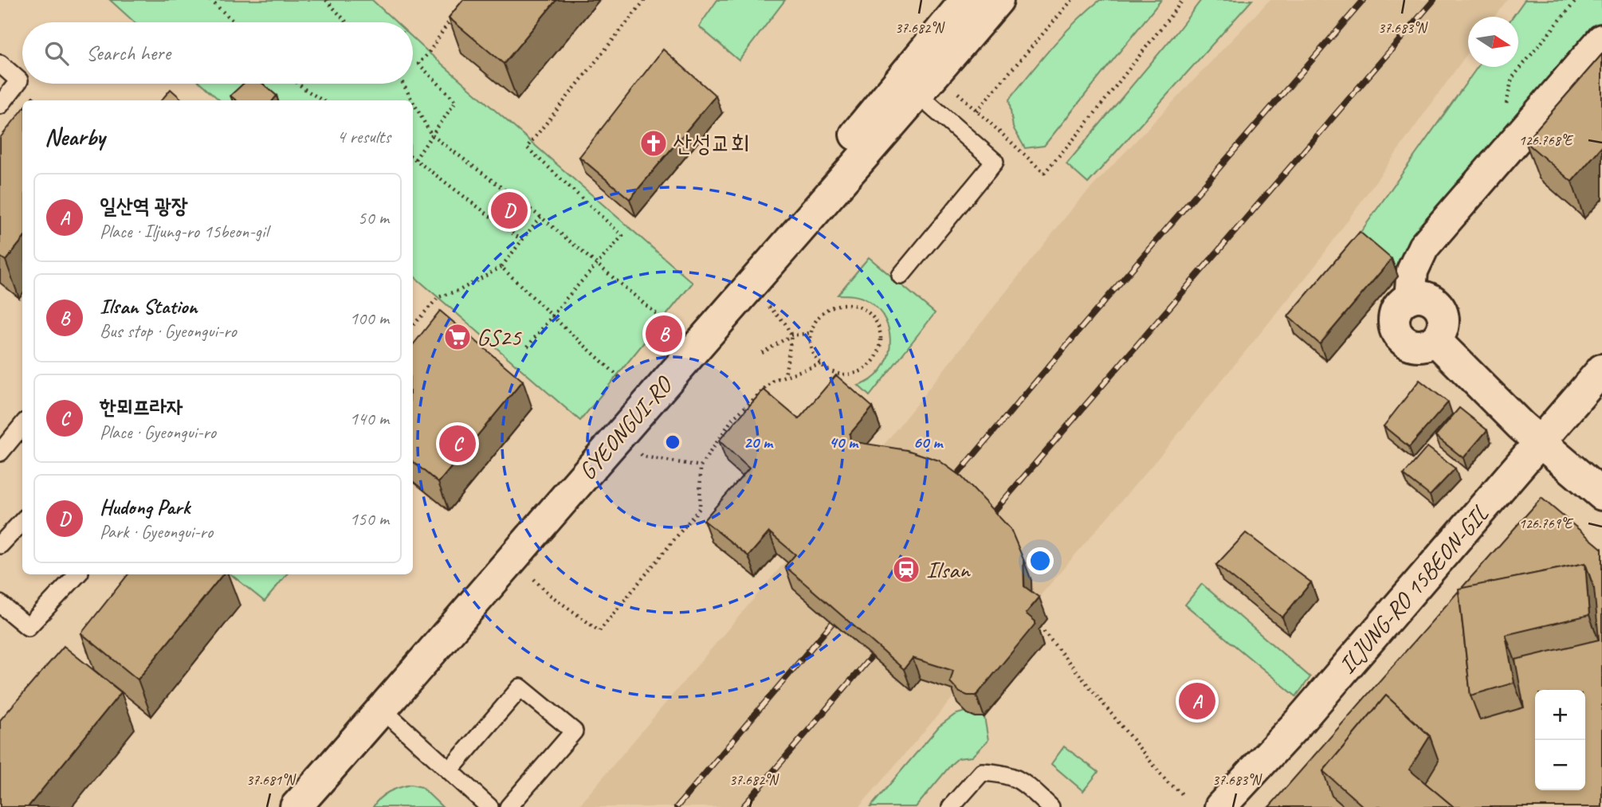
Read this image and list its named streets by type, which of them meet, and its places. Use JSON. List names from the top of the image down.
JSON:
{
  "streets": {
    "main road": ["GYEONGUI-RO", "ILJUNG-RO 15BEON-GIL"]
  },
  "places": {
    "church": ["산성교회"],
    "supermarket": ["GS25"],
    "station": ["Ilsan"]
  },
  "north": "right",
  "page": {
    "search": "Search here",
    "heading": ["Nearby", "4 results"],
    "list": [
      {
        "mark": "A",
        "name": "일산역 광장",
        "note": "Place · Iljung-ro 15beon-gil",
        "value": "50 m"
      },
      {
        "mark": "B",
        "name": "Ilsan Station",
        "note": "Bus stop · Gyeongui-ro",
        "value": "100 m"
      },
      {
        "mark": "C",
        "name": "한뫼프라자",
        "note": "Place · Gyeongui-ro",
        "value": "140 m"
      },
      {
        "mark": "D",
        "name": "Hudong Park",
        "note": "Park · Gyeongui-ro",
        "value": "150 m"
      }
    ],
    "pins": [
      "D",
      "B",
      "C",
      "A"
    ],
    "map_buttons": ["+", "−"]
  },
  "coordinates": [
    "37.682°N",
    "37.683°N",
    "126.768°E",
    "126.769°E",
    "37.681°N"
  ],
  "rings": ["20 m", "40 m", "60 m"]
}
